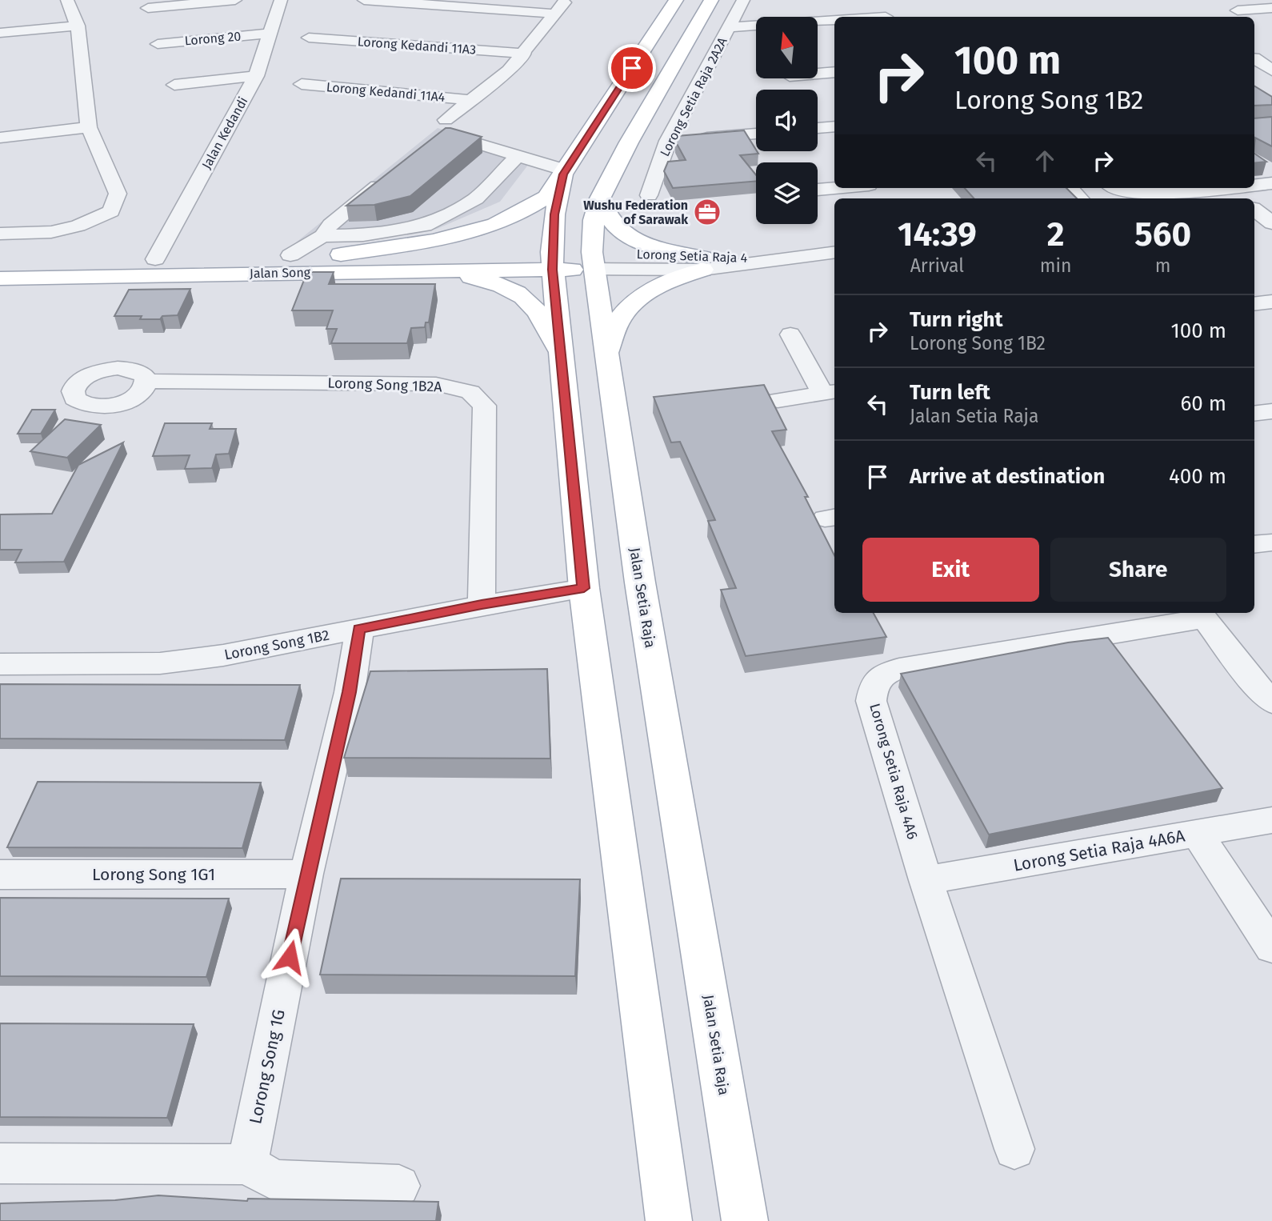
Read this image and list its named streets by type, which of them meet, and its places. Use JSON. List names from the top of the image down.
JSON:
{
  "streets": {
    "main road": ["Jalan Song", "Jalan Setia Raja"],
    "street": [
      "Lorong 20",
      "Lorong Kedandi 11A3",
      "Lorong Kedandi 11A4",
      "Lorong Setia Raja 2A2A",
      "Jalan Kedandi",
      "Lorong Setia Raja 4",
      "Lorong Song 1B2A",
      "Lorong Song 1B2",
      "Lorong Setia Raja 4A6",
      "Lorong Setia Raja 4A6A",
      "Lorong Song 1G1",
      "Lorong Song 1G"
    ]
  },
  "crossings": [
    ["Lorong 20", "Jalan Kedandi"],
    ["Lorong Setia Raja 4", "Jalan Song"],
    ["Lorong Setia Raja 4", "Jalan Setia Raja"],
    ["Jalan Song", "Jalan Setia Raja"],
    ["Lorong Song 1B2A", "Lorong Song 1B2"],
    ["Lorong Song 1B2", "Lorong Song 1G"],
    ["Lorong Setia Raja 4A6", "Lorong Setia Raja 4A6A"],
    ["Lorong Song 1G1", "Lorong Song 1G"]
  ],
  "places": {
    "office": ["Wushu Federation of Sarawak"]
  },
  "north": "top",
  "page": {
    "turn": ["100 m", "Lorong Song 1B2"],
    "eta": [
      "14:39",
      "Arrival",
      "2",
      "min",
      "560",
      "m"
    ],
    "list": [
      {
        "name": "Turn right",
        "note": "Lorong Song 1B2",
        "value": "100 m"
      },
      {
        "name": "Turn left",
        "note": "Jalan Setia Raja",
        "value": "60 m"
      },
      {
        "name": "Arrive at destination",
        "value": "400 m"
      }
    ],
    "buttons": ["Exit", "Share"]
  }
}
